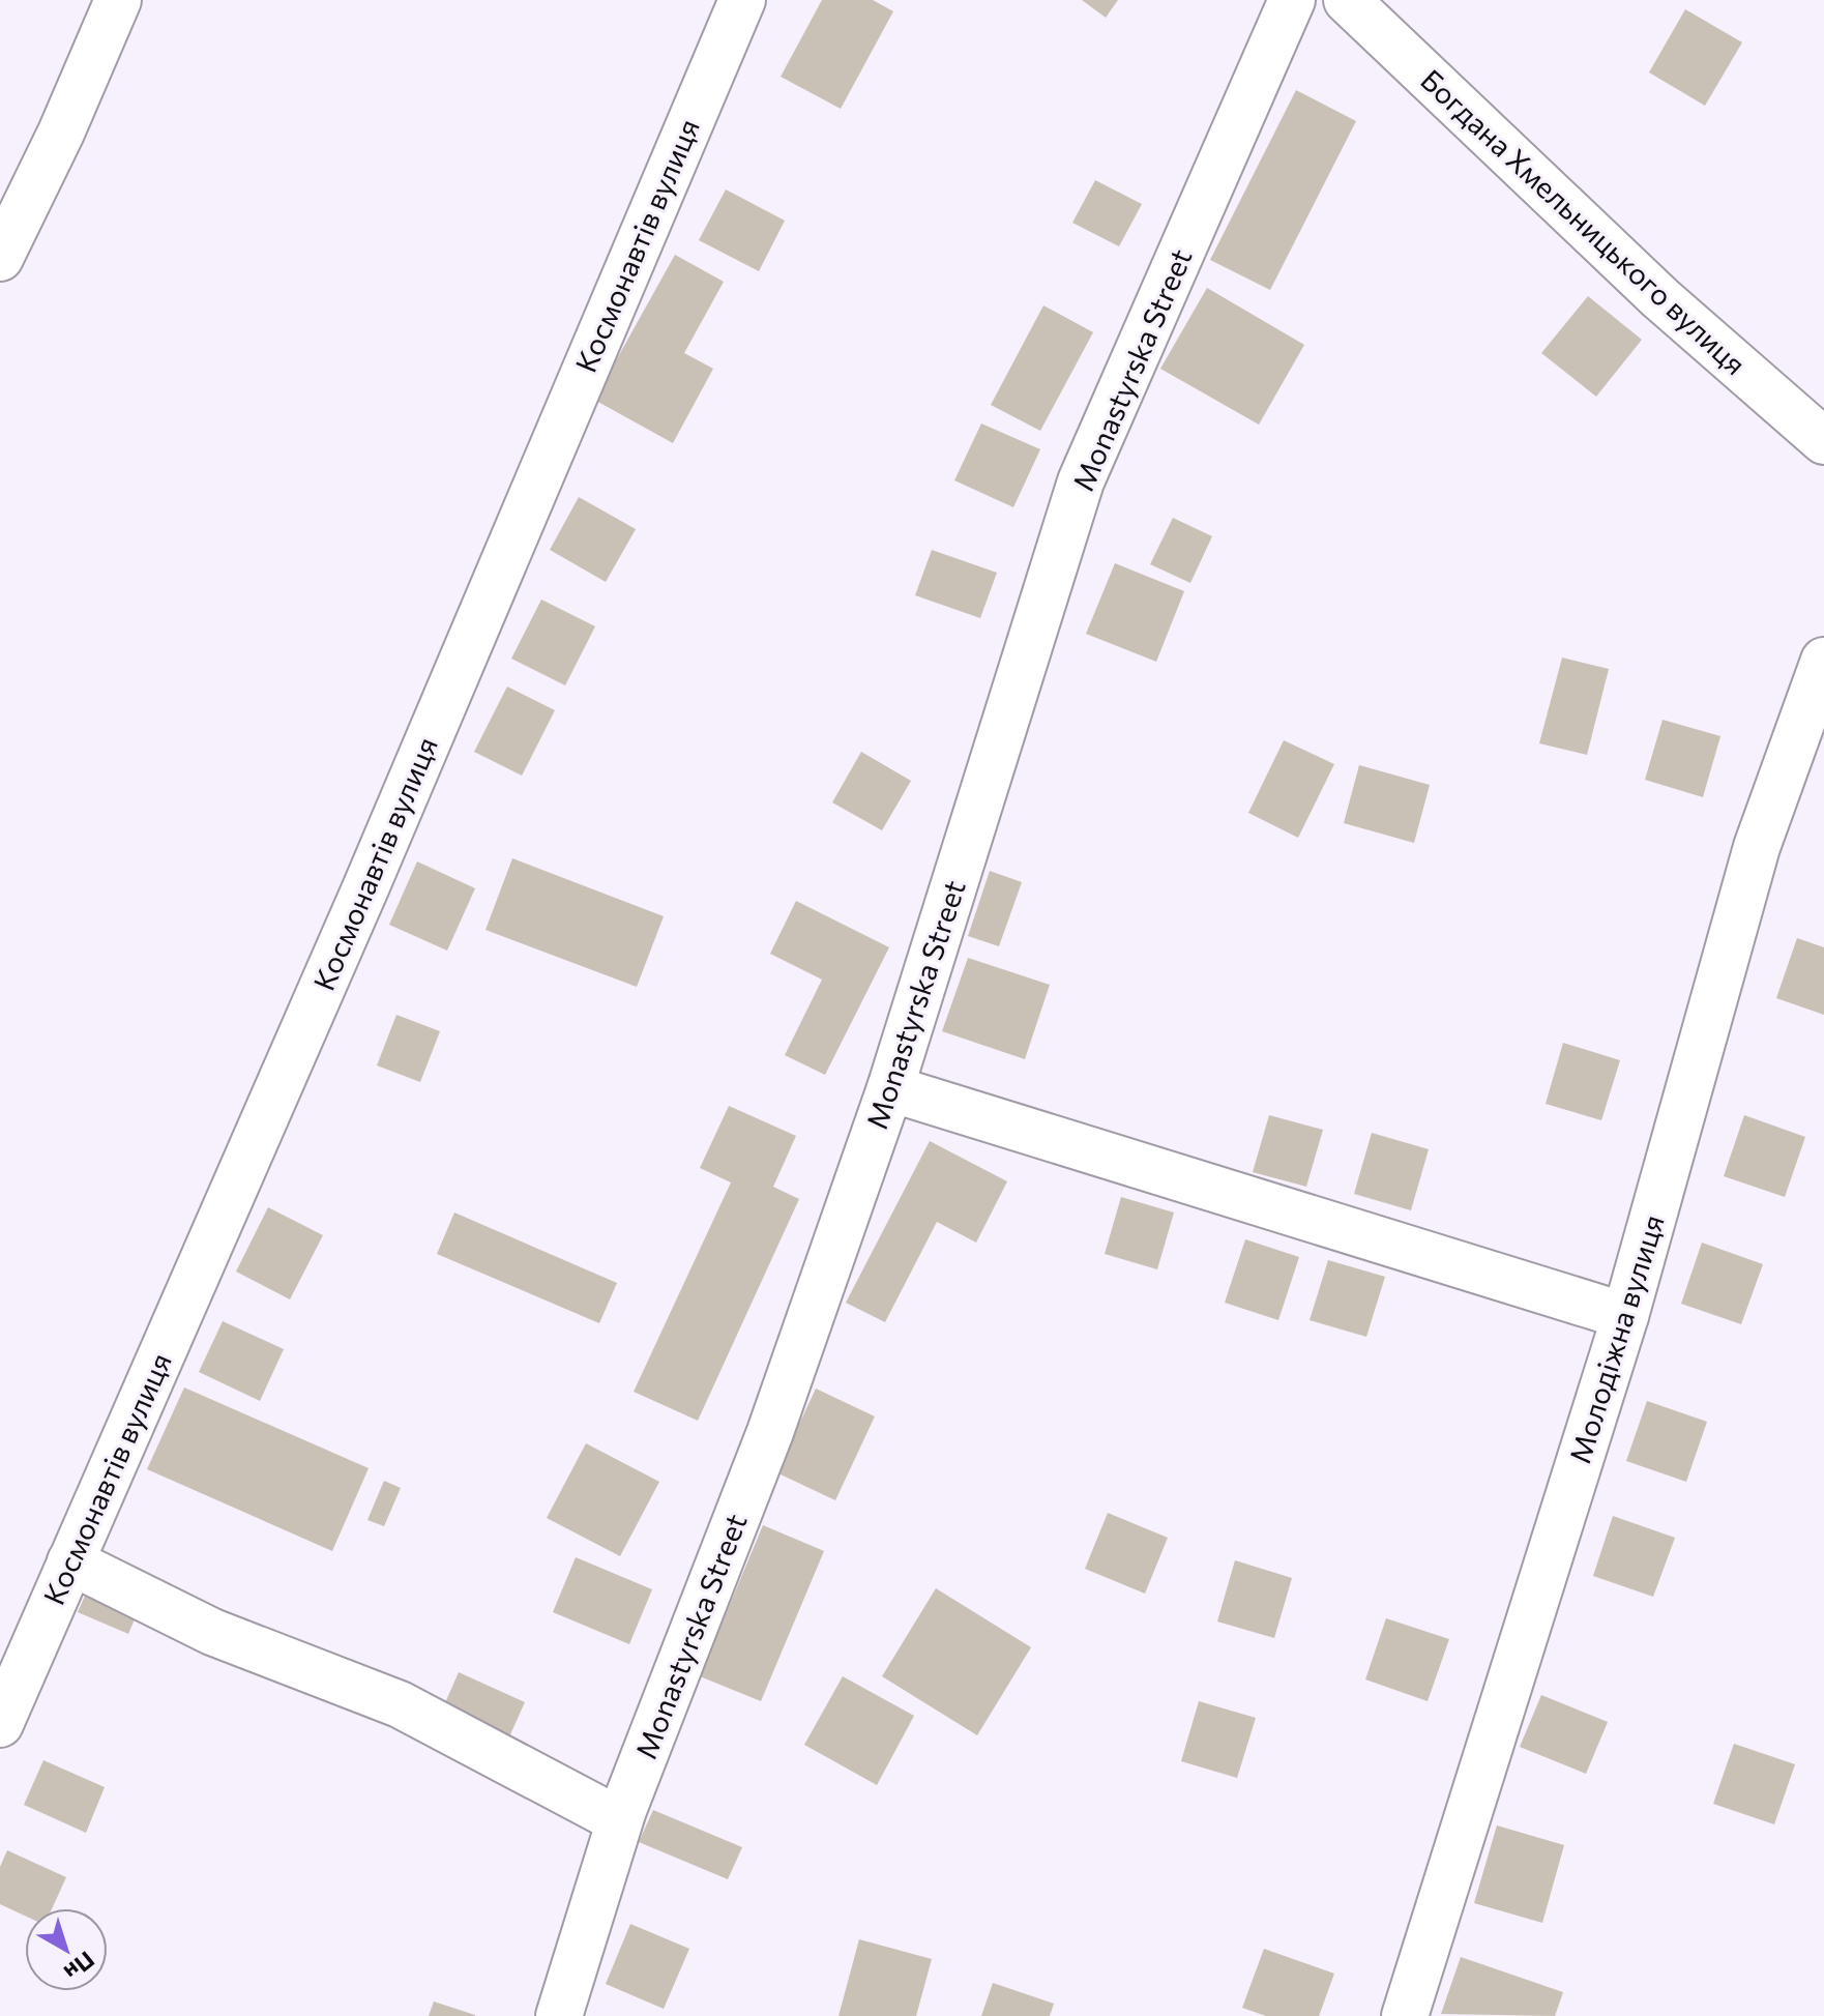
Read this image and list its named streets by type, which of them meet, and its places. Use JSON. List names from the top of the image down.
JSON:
{
  "streets": {
    "street": [
      "Богдана Хмельницького вулиця",
      "Космонавтів вулиця",
      "Monastyrska Street",
      "Молодіжна вулиця"
    ]
  },
  "north": "bottom right"
}
